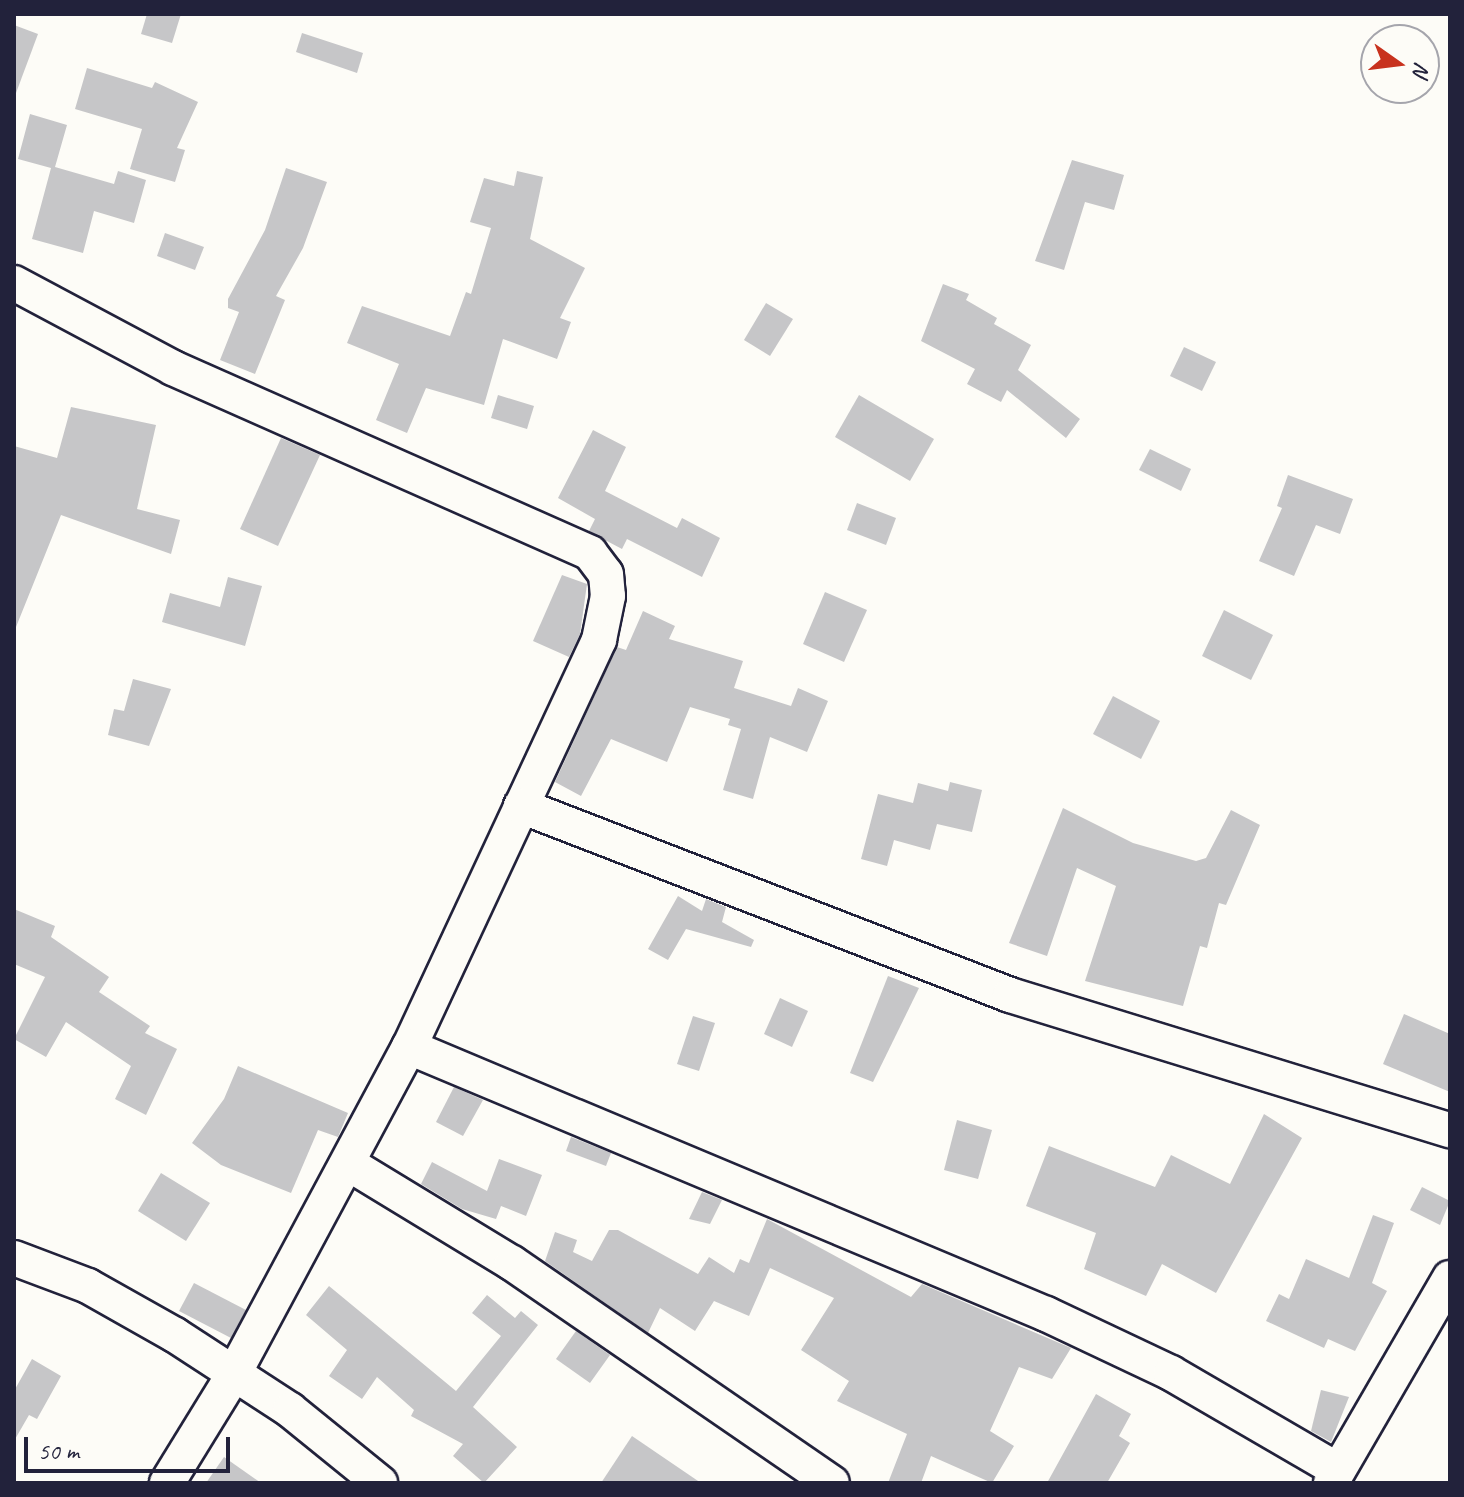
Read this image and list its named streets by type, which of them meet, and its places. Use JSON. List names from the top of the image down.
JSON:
{
  "scale_bar": "50 m",
  "north": "right"
}
